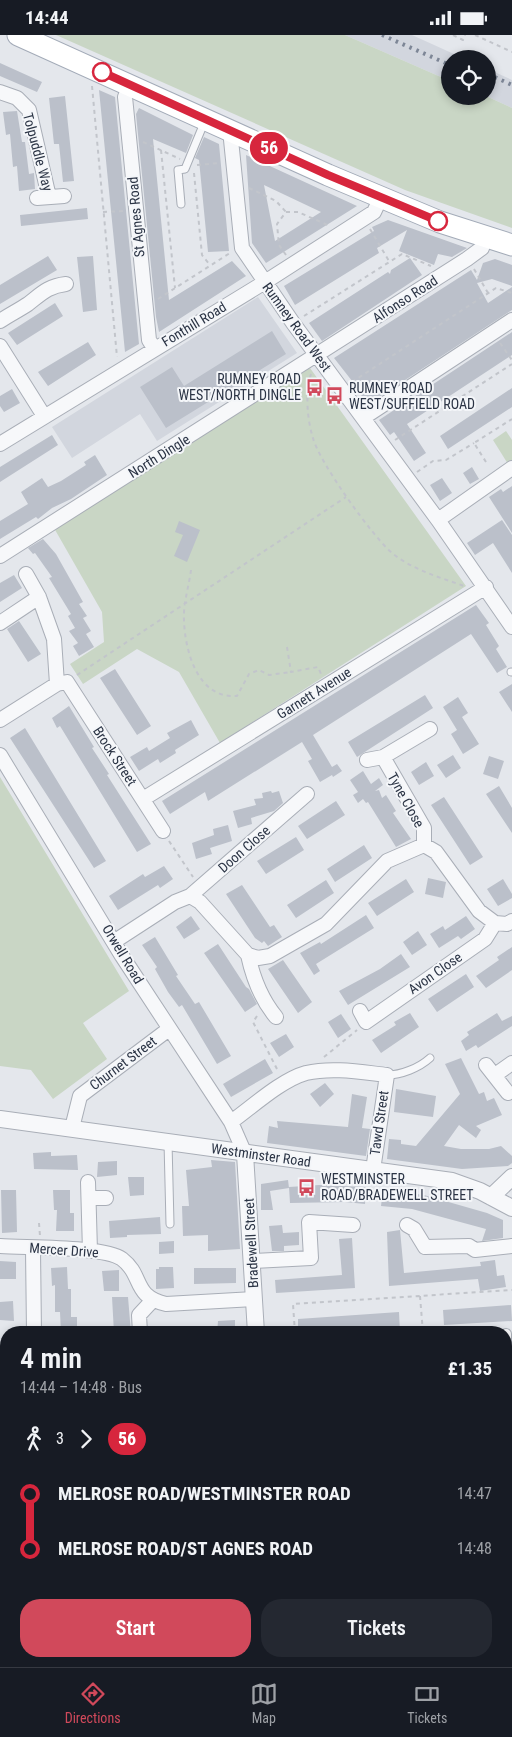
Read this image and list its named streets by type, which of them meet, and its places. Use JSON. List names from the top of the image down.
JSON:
{
  "streets": {
    "street": [
      "Tolpuddle Way",
      "St Agnes Road",
      "Alfonso Road",
      "Fonthill Road",
      "Rumney Road West",
      "North Dingle",
      "Garnett Avenue",
      "Brock Street",
      "Tyne Close",
      "Doon Close",
      "Orwell Road",
      "Avon Close",
      "Churnet Street",
      "Tawd Street",
      "Westminster Road",
      "Bradewell Street",
      "Mercer Drive"
    ]
  },
  "crossings": [
    ["St Agnes Road", "Fonthill Road"],
    ["Alfonso Road", "Rumney Road West"],
    ["Alfonso Road", "North Dingle"],
    ["Fonthill Road", "Rumney Road West"],
    ["Rumney Road West", "North Dingle"],
    ["Rumney Road West", "Garnett Avenue"],
    ["Garnett Avenue", "Brock Street"],
    ["Doon Close", "Orwell Road"],
    ["Orwell Road", "Churnet Street"],
    ["Orwell Road", "Westminster Road"],
    ["Orwell Road", "Bradewell Street"],
    ["Churnet Street", "Westminster Road"],
    ["Tawd Street", "Westminster Road"],
    ["Westminster Road", "Bradewell Street"]
  ],
  "places": {
    "bus stop": ["RUMNEY ROAD WEST/NORTH DINGLE", "RUMNEY ROAD WEST/SUFFIELD ROAD", "WESTMINSTER ROAD/BRADEWELL STREET"]
  },
  "lines": ["bus line 56"],
  "page": {
    "status": "14:44",
    "on_map": "56",
    "heading": ["4 min", "14:44 – 14:48 · Bus", "£1.35"],
    "legs": ["3", "56"],
    "list": [
      {
        "name": "MELROSE ROAD/WESTMINSTER ROAD",
        "value": "14:47"
      },
      {
        "name": "MELROSE ROAD/ST AGNES ROAD",
        "value": "14:48"
      }
    ],
    "buttons": ["Start", "Tickets"],
    "tabs": ["Directions", "Map", "Tickets"]
  }
}
